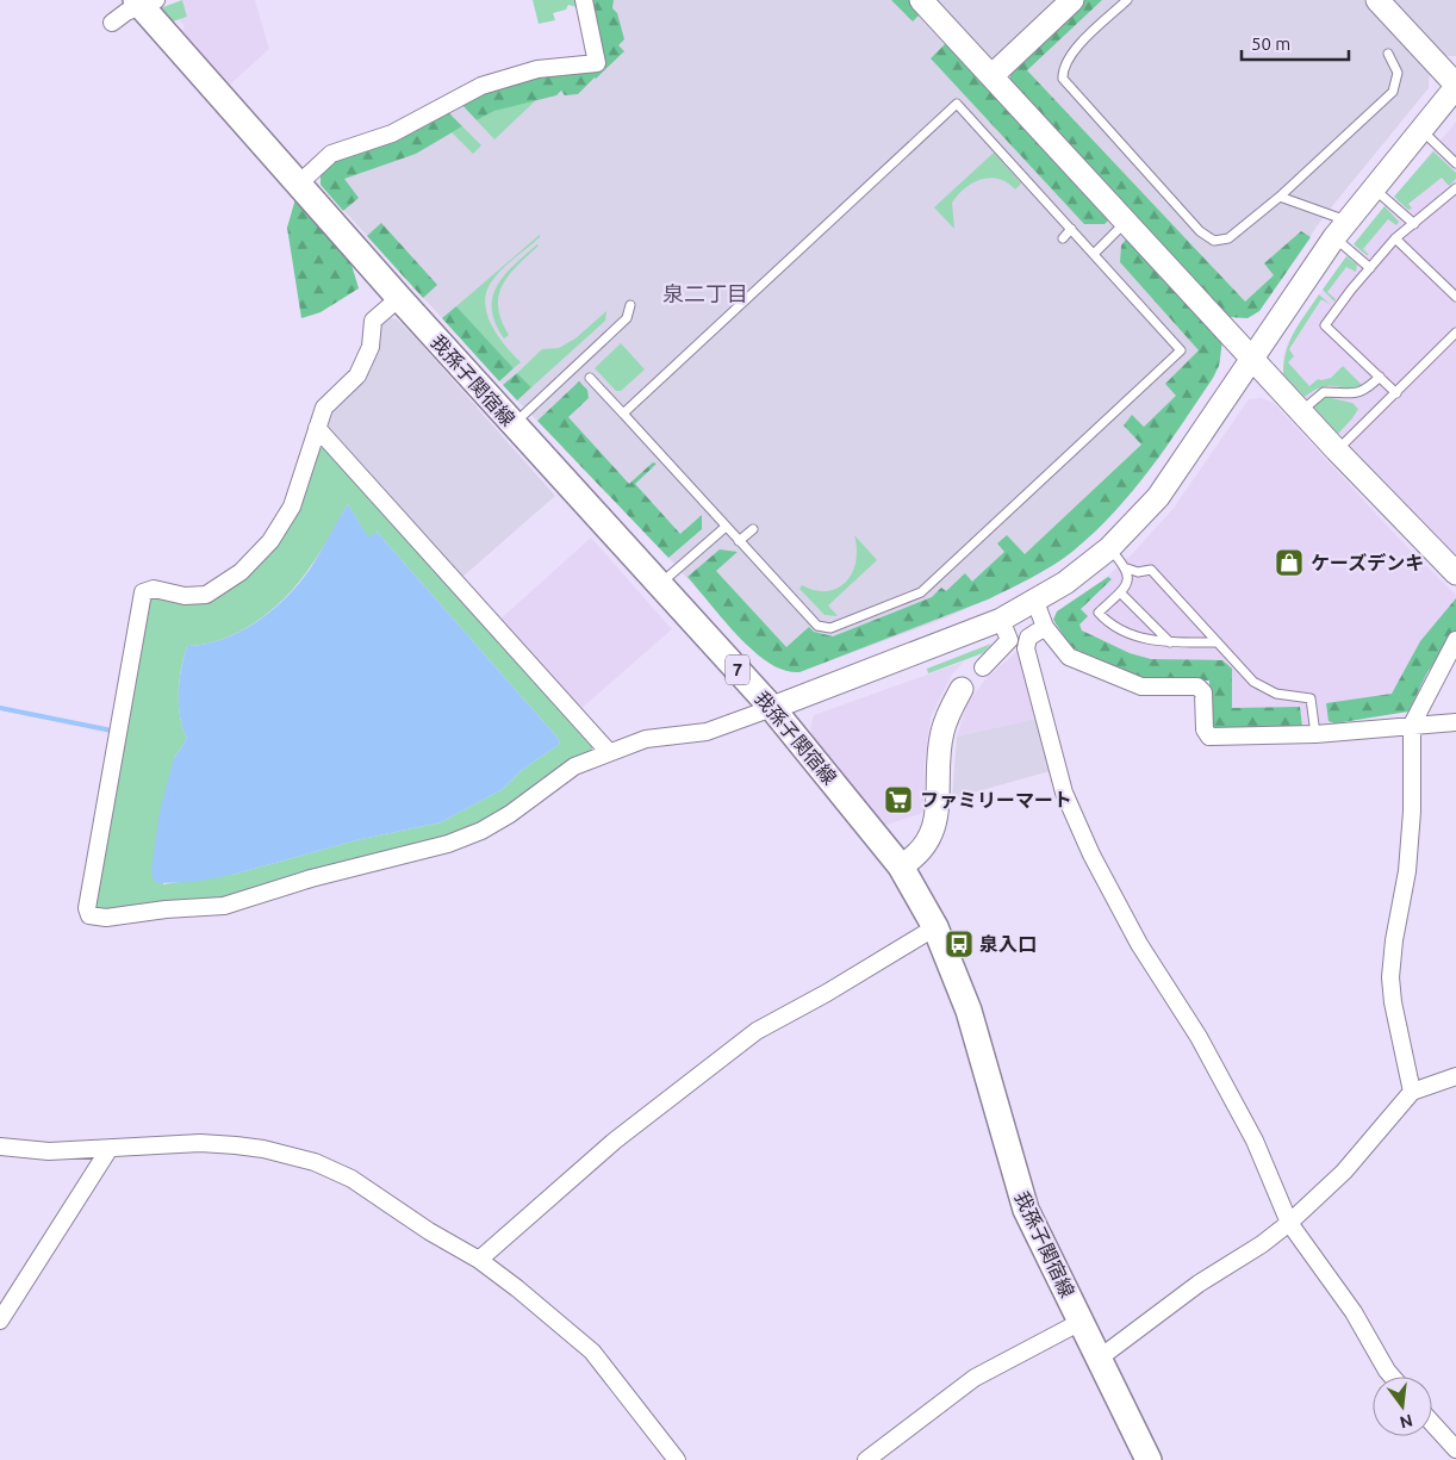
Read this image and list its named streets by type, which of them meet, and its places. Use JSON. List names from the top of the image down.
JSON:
{
  "streets": {
    "main road": ["我孫子関宿線", "7"]
  },
  "districts": ["泉二丁目"],
  "places": {
    "shop": ["ケーズデンキ"],
    "supermarket": ["ファミリーマート"],
    "bus stop": ["泉入口"]
  },
  "scale_bar": "50 m",
  "north": "bottom"
}
